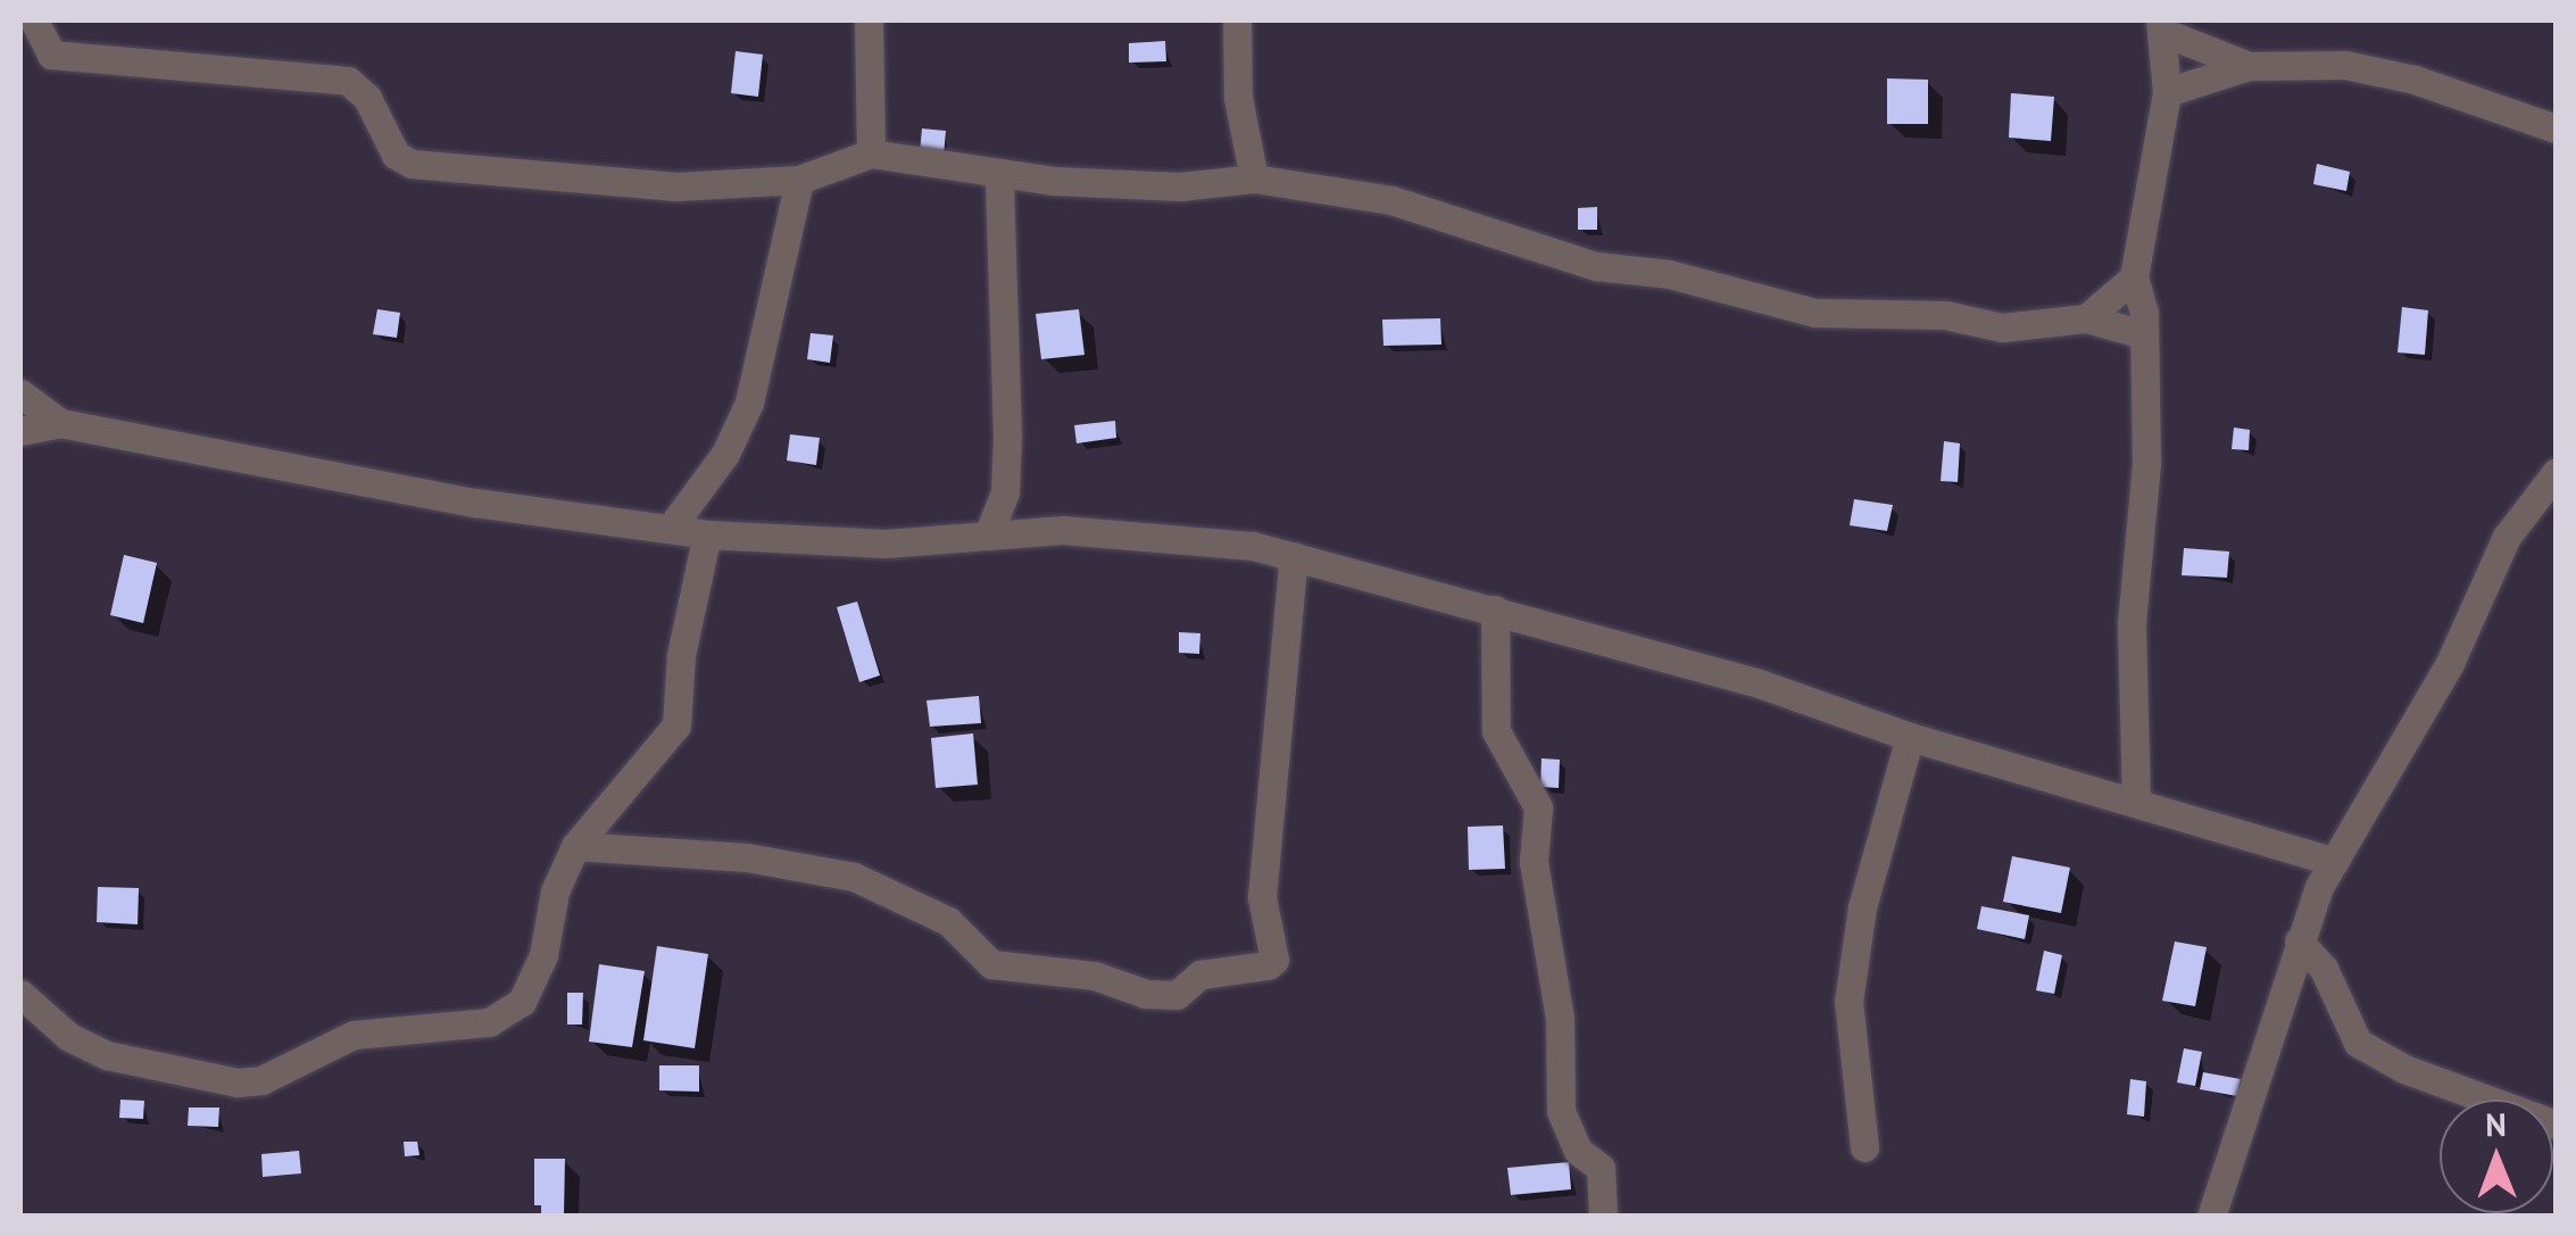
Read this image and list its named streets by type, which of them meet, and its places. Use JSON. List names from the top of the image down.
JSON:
{
  "north": "top"
}
